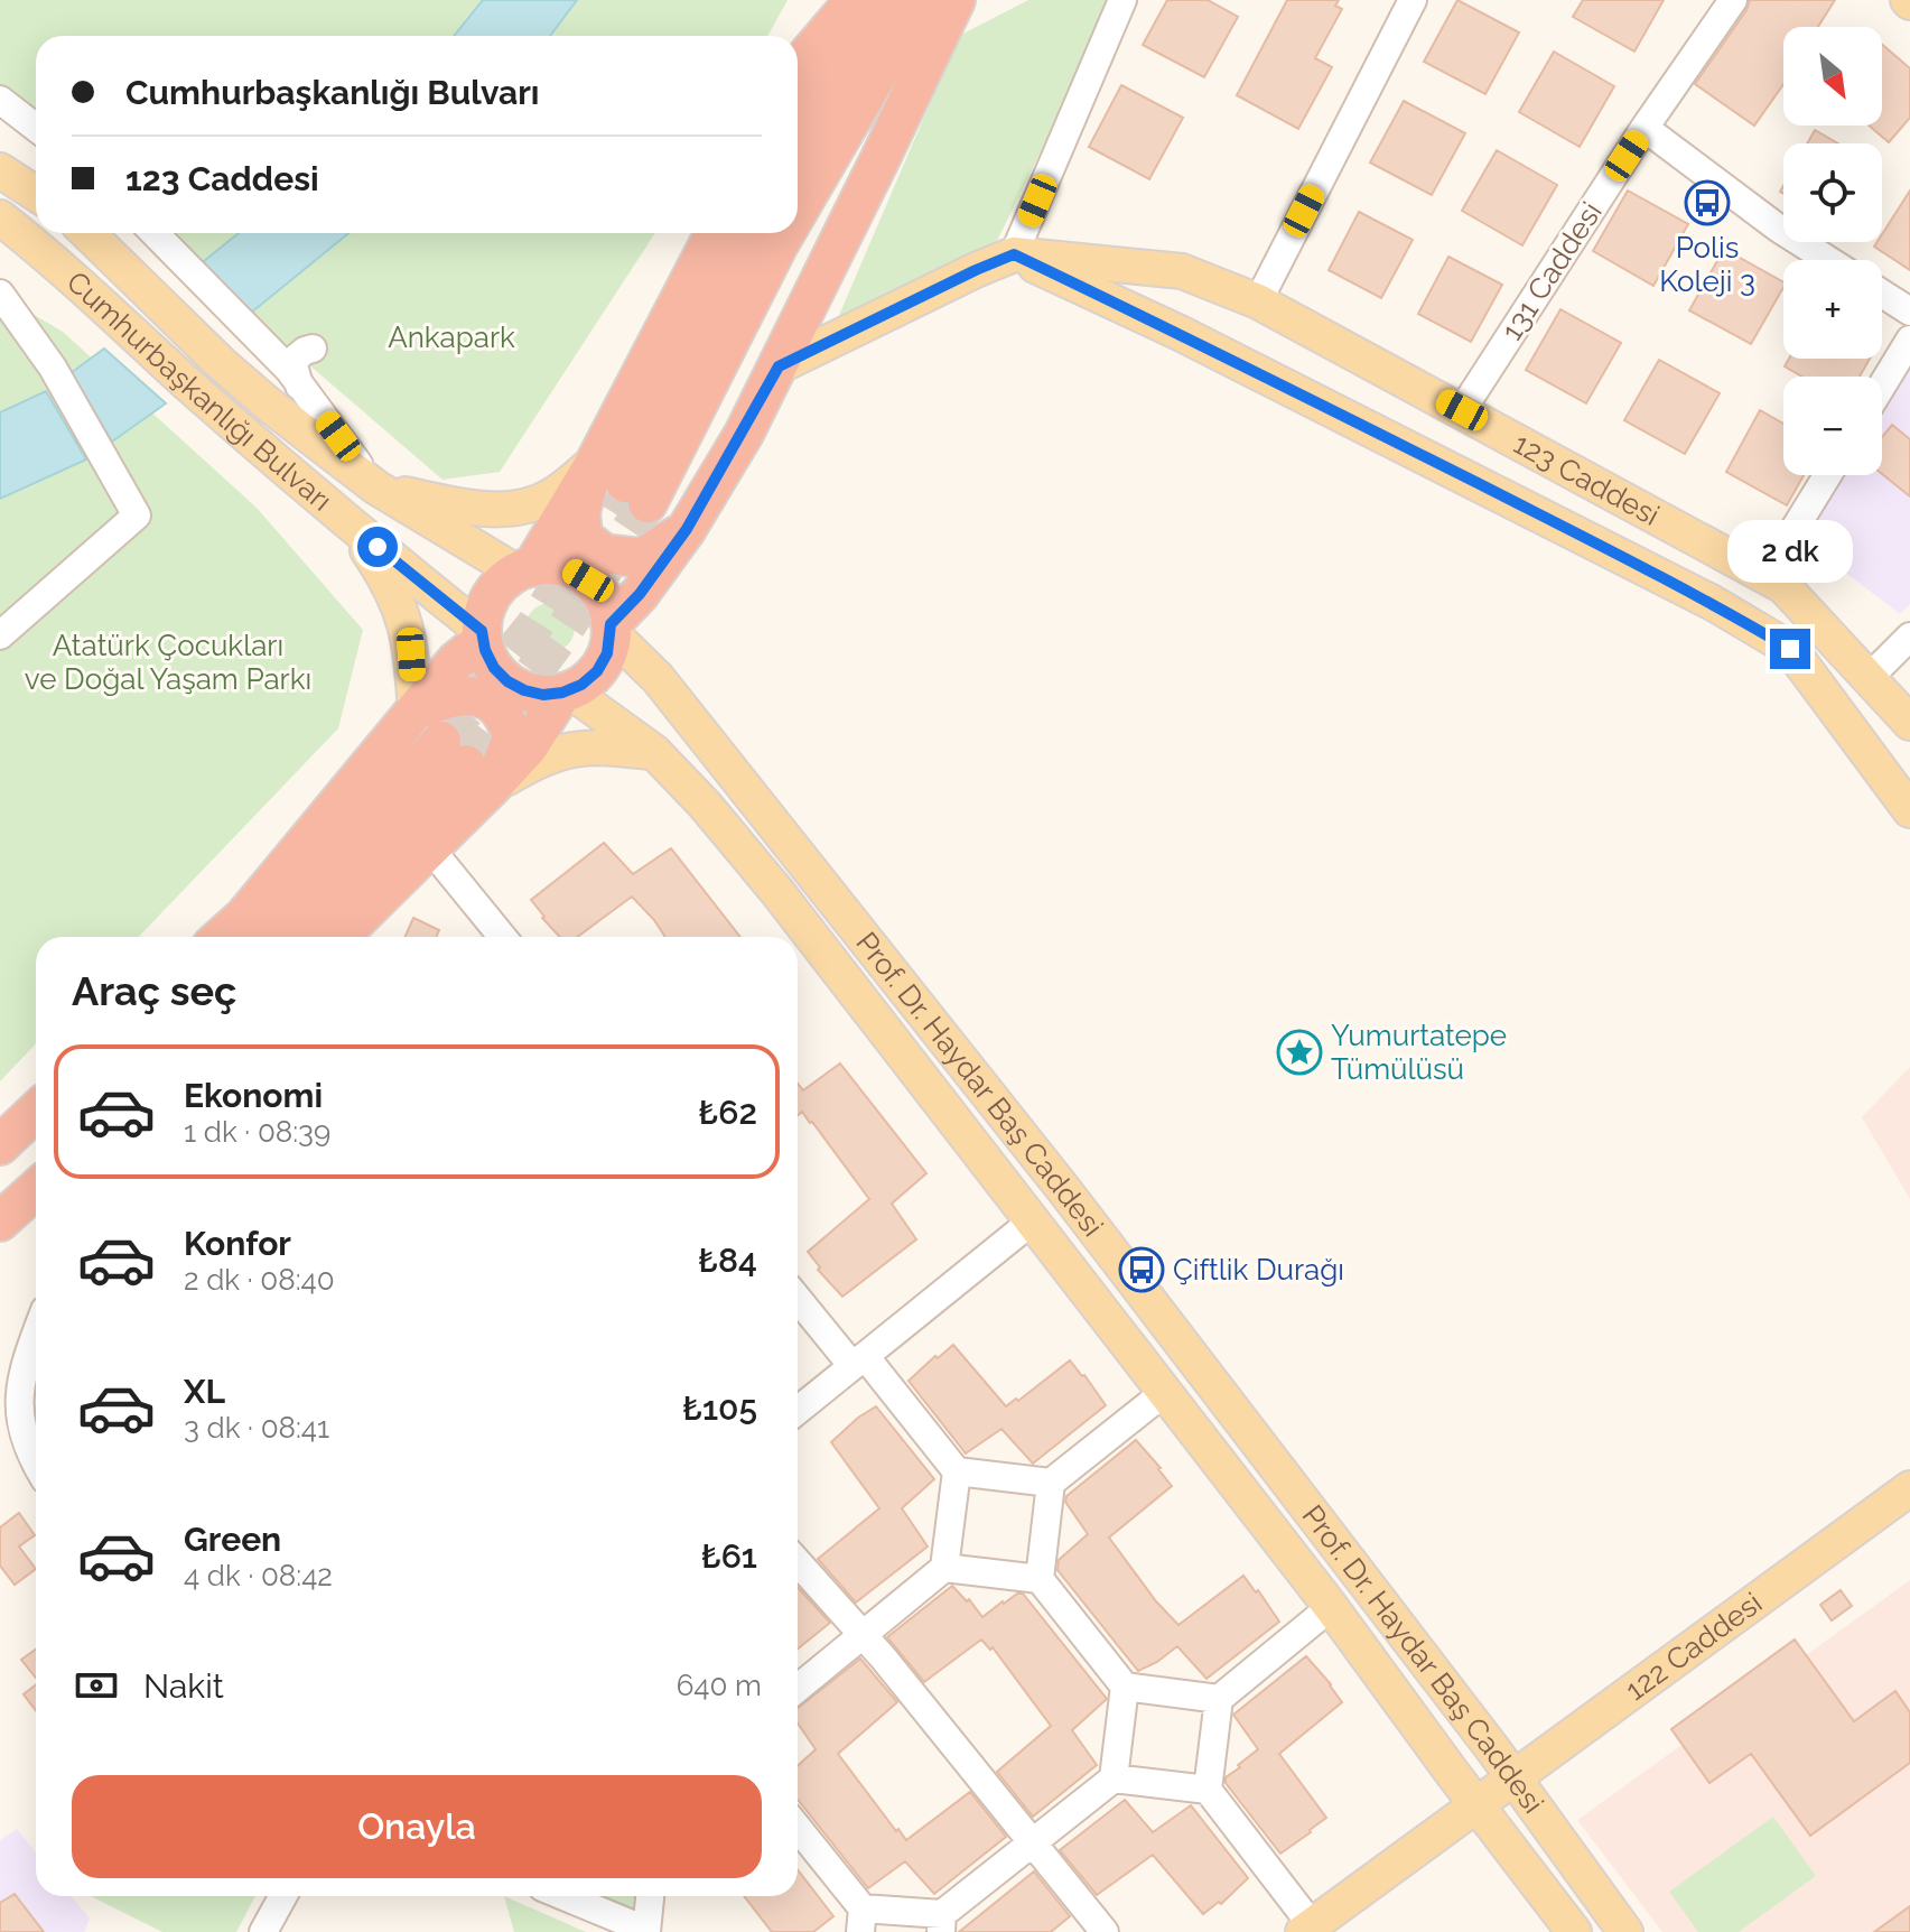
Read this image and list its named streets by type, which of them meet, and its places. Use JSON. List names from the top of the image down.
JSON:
{
  "streets": {
    "main road": [
      "Cumhurbaşkanlığı Bulvarı",
      "123 Caddesi",
      "Prof. Dr. Haydar Baş Caddesi",
      "122 Caddesi"
    ],
    "street": ["131 Caddesi"]
  },
  "crossings": [
    ["131 Caddesi", "123 Caddesi"],
    ["Cumhurbaşkanlığı Bulvarı", "Prof. Dr. Haydar Baş Caddesi"],
    ["Prof. Dr. Haydar Baş Caddesi", "122 Caddesi"]
  ],
  "parks": ["Ankapark", "Atatürk Çocukları ve Doğal Yaşam Parkı"],
  "places": {
    "bus stop": ["Polis Koleji 3", "Çiftlik Durağı"],
    "place": ["Yumurtatepe Tümülüsü"]
  },
  "north": "bottom right",
  "page": {
    "map_buttons": ["+", "−"],
    "banner": ["Cumhurbaşkanlığı Bulvarı", "123 Caddesi"],
    "bubble": "2 dk",
    "heading": "Araç seç",
    "list": [
      {
        "name": "Ekonomi",
        "note": "1 dk · 08:39",
        "value": "₺62"
      },
      {
        "name": "Konfor",
        "note": "2 dk · 08:40",
        "value": "₺84"
      },
      {
        "name": "XL",
        "note": "3 dk · 08:41",
        "value": "₺105"
      },
      {
        "name": "Green",
        "note": "4 dk · 08:42",
        "value": "₺61"
      }
    ],
    "pay": ["Nakit", "640 m"],
    "buttons": "Onayla"
  }
}
